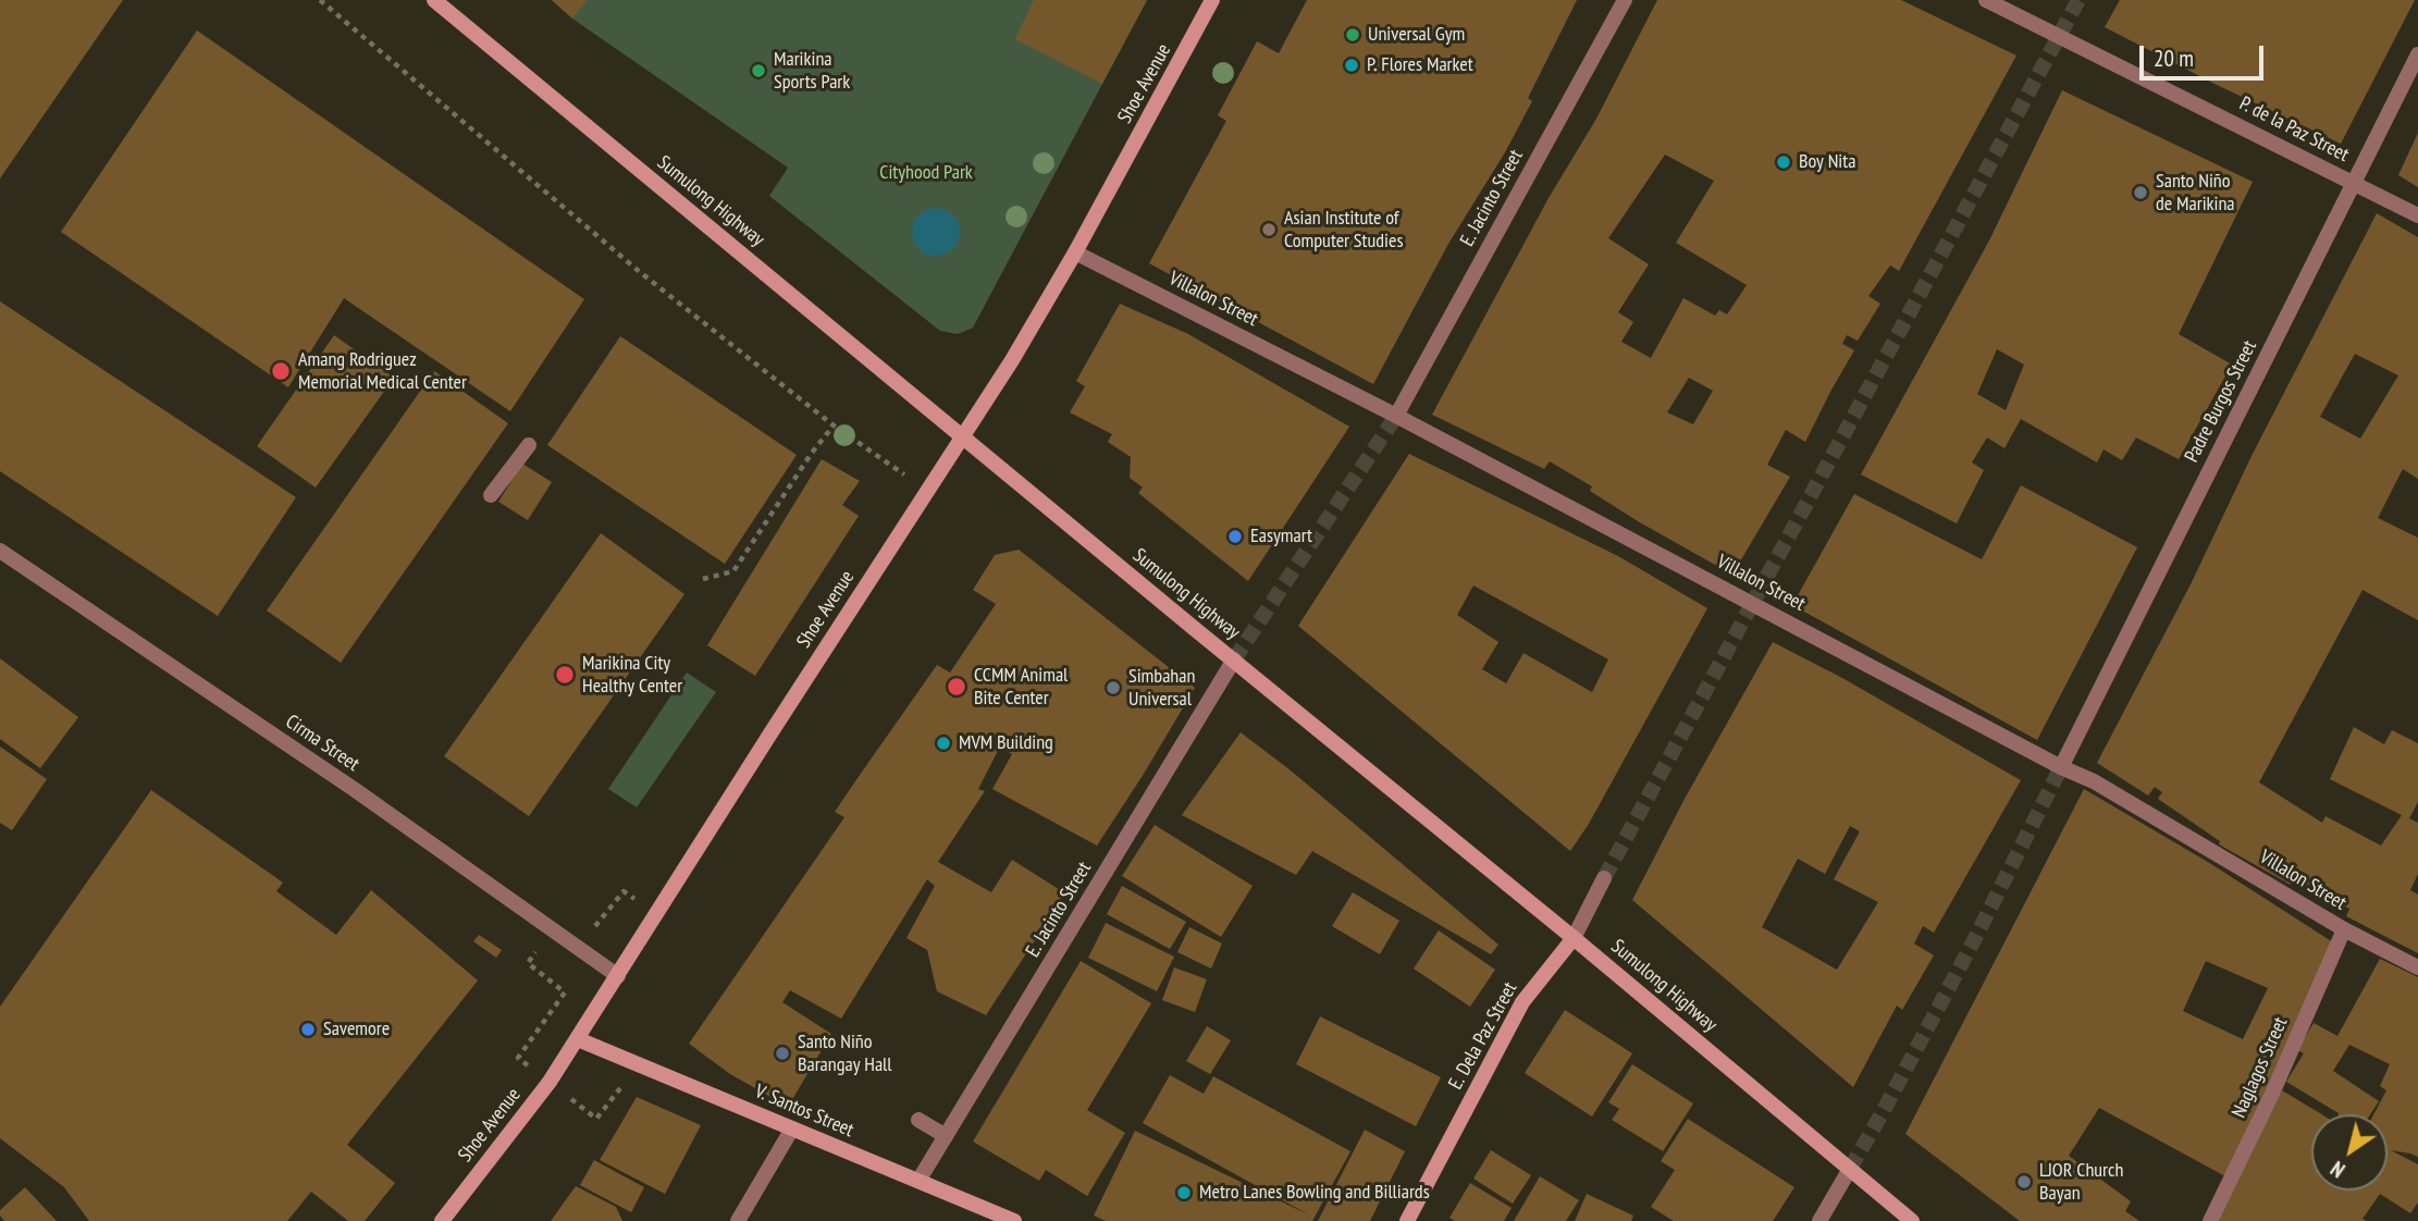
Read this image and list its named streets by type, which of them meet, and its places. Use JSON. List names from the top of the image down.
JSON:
{
  "streets": {
    "street": [
      "Shoe Avenue",
      "P. de la Paz Street",
      "E. Jacinto Street",
      "Sumulong Highway",
      "Villalon Street",
      "Padre Burgos Street",
      "Cirma Street",
      "E. Dela Paz Street",
      "Naglagos Street",
      "V. Santos Street"
    ]
  },
  "crossings": [
    ["Shoe Avenue", "Sumulong Highway"],
    ["Shoe Avenue", "Villalon Street"],
    ["Shoe Avenue", "Cirma Street"],
    ["Shoe Avenue", "V. Santos Street"],
    ["P. de la Paz Street", "Padre Burgos Street"],
    ["E. Jacinto Street", "Sumulong Highway"],
    ["E. Jacinto Street", "Villalon Street"],
    ["E. Jacinto Street", "V. Santos Street"],
    ["Sumulong Highway", "E. Dela Paz Street"],
    ["Villalon Street", "Padre Burgos Street"],
    ["Villalon Street", "Naglagos Street"]
  ],
  "parks": ["Cityhood Park"],
  "places": [
    "Universal Gym",
    "P. Flores Market",
    "Marikina Sports Park",
    "Boy Nita",
    "Santo Niño de Marikina",
    "Asian Institute of Computer Studies",
    "Amang Rodriguez Memorial Medical Center",
    "Easymart",
    "Marikina City Healthy Center",
    "CCMM Animal Bite Center",
    "Simbahan Universal",
    "MVM Building",
    "Savemore",
    "Santo Niño Barangay Hall",
    "LJOR Church Bayan",
    "Metro Lanes Bowling and Billiards"
  ],
  "scale_bar": "20 m",
  "north": "bottom left"
}
